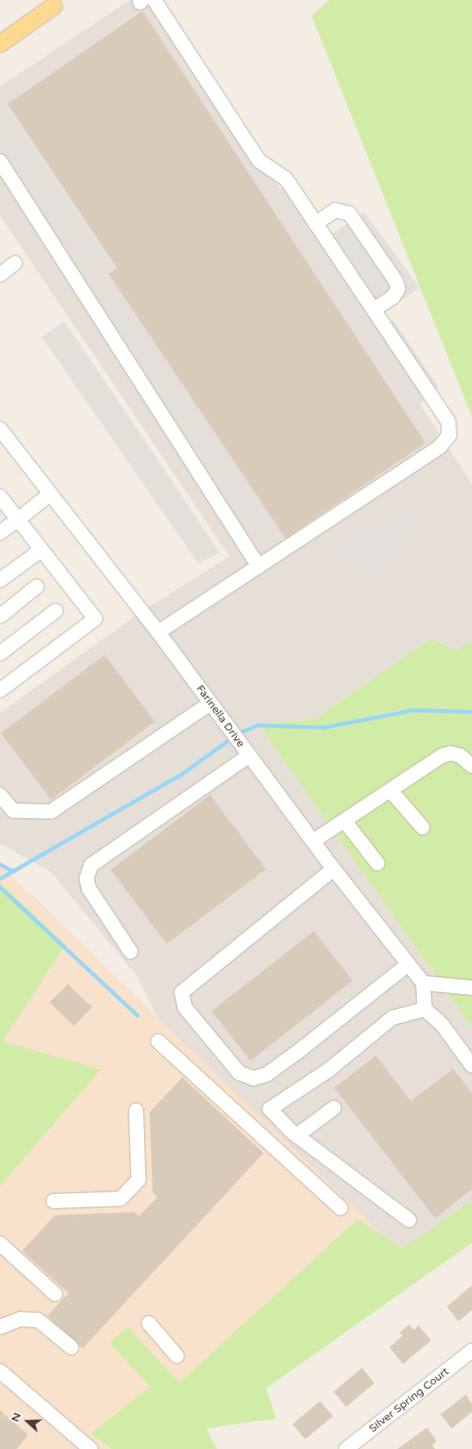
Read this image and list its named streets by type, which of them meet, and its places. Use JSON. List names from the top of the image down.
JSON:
{
  "streets": {
    "street": ["Farinella Drive", "Silver Spring Court"]
  },
  "north": "left"
}
